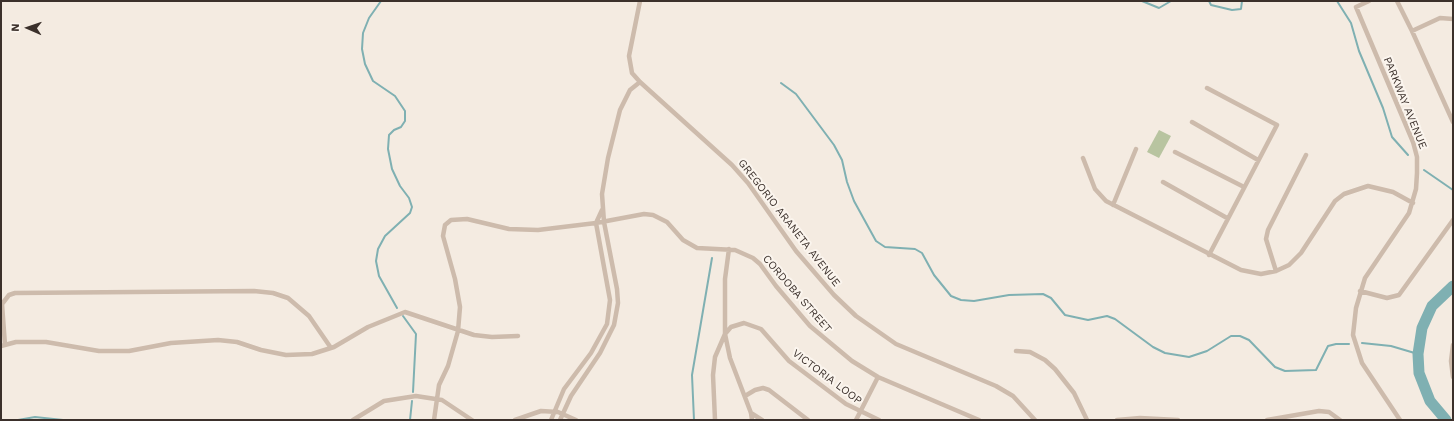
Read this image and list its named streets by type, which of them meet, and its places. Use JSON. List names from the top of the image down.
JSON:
{
  "streets": {
    "street": [
      "PARKWAY AVENUE",
      "GREGORIO ARANETA AVENUE",
      "CORDOBA STREET",
      "VICTORIA LOOP"
    ]
  },
  "north": "left"
}
